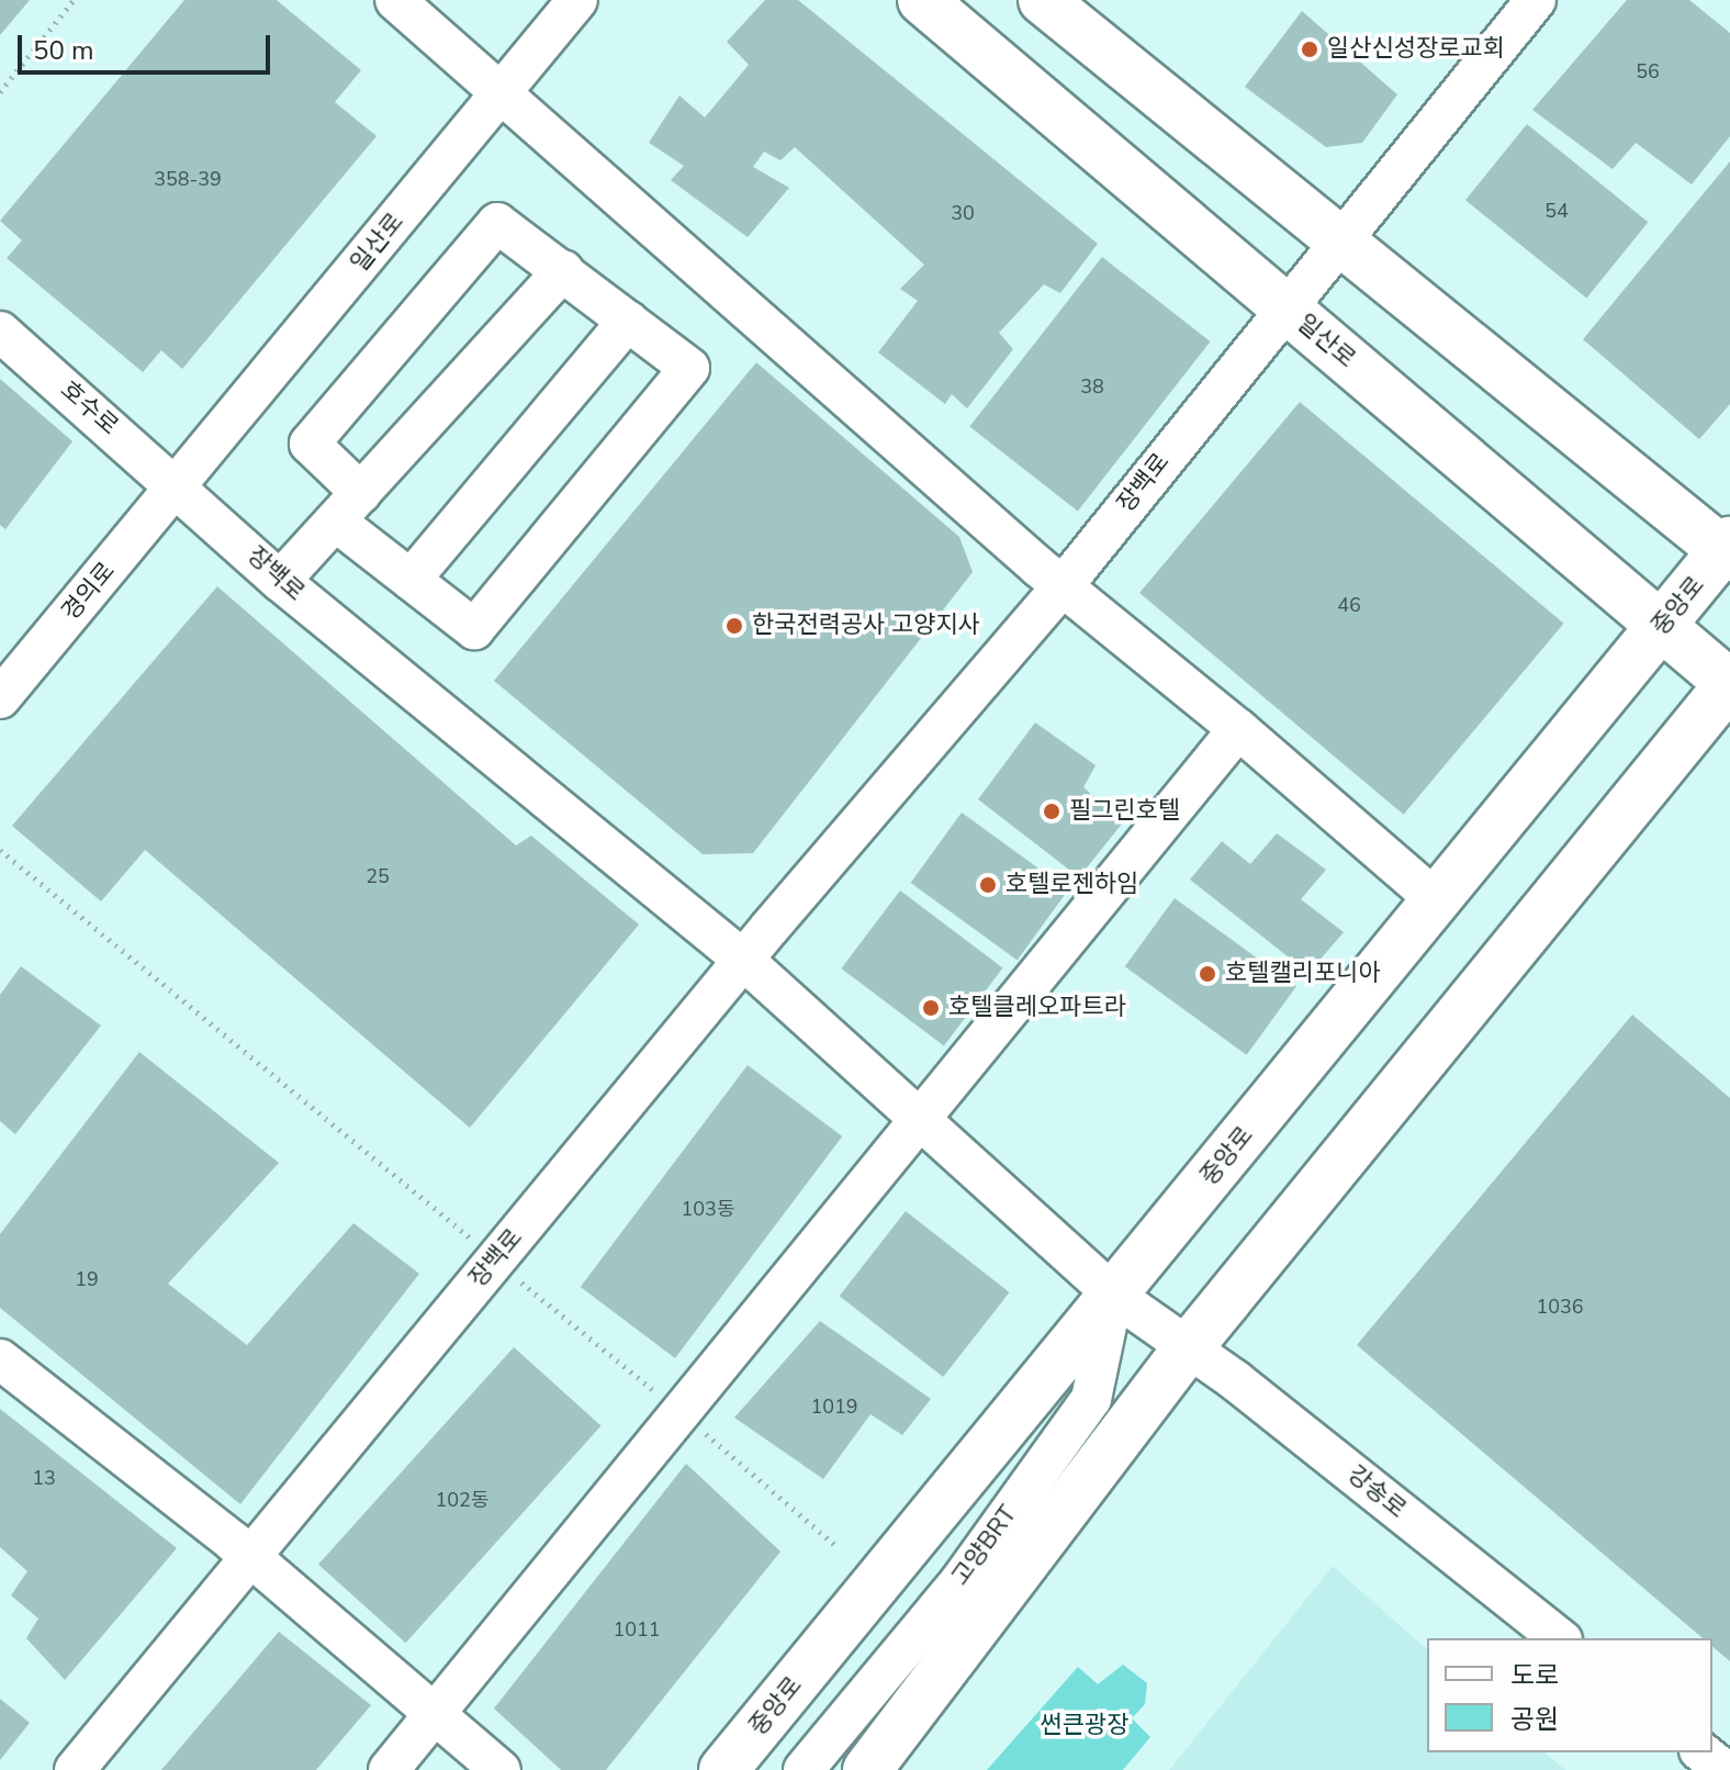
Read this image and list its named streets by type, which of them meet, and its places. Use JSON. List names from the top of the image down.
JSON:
{
  "streets": {
    "main road": ["일산로", "중앙로"],
    "street": [
      "호수로",
      "장백로",
      "경의로",
      "강송로",
      "고양BRT"
    ]
  },
  "crossings": [
    ["일산로", "호수로"],
    ["일산로", "장백로"],
    ["일산로", "경의로"],
    ["일산로", "중앙로"],
    ["호수로", "장백로"],
    ["호수로", "경의로"],
    ["장백로", "경의로"],
    ["장백로", "중앙로"],
    ["장백로", "강송로"],
    ["장백로", "고양BRT"],
    ["중앙로", "고양BRT"]
  ],
  "parks": ["썬큰광장"],
  "places": [
    "일산신성장로교회",
    "한국전력공사 고양지사",
    "필그린호텔",
    "호텔로젠하임",
    "호텔캘리포니아",
    "호텔클레오파트라"
  ],
  "house_numbers": [
    "56",
    "358-39",
    "54",
    "30",
    "38",
    "46",
    "25",
    "103동",
    "19",
    "1036",
    "1019",
    "13",
    "102동",
    "1011"
  ],
  "legend": ["도로", "공원"],
  "scale_bar": "50 m"
}
